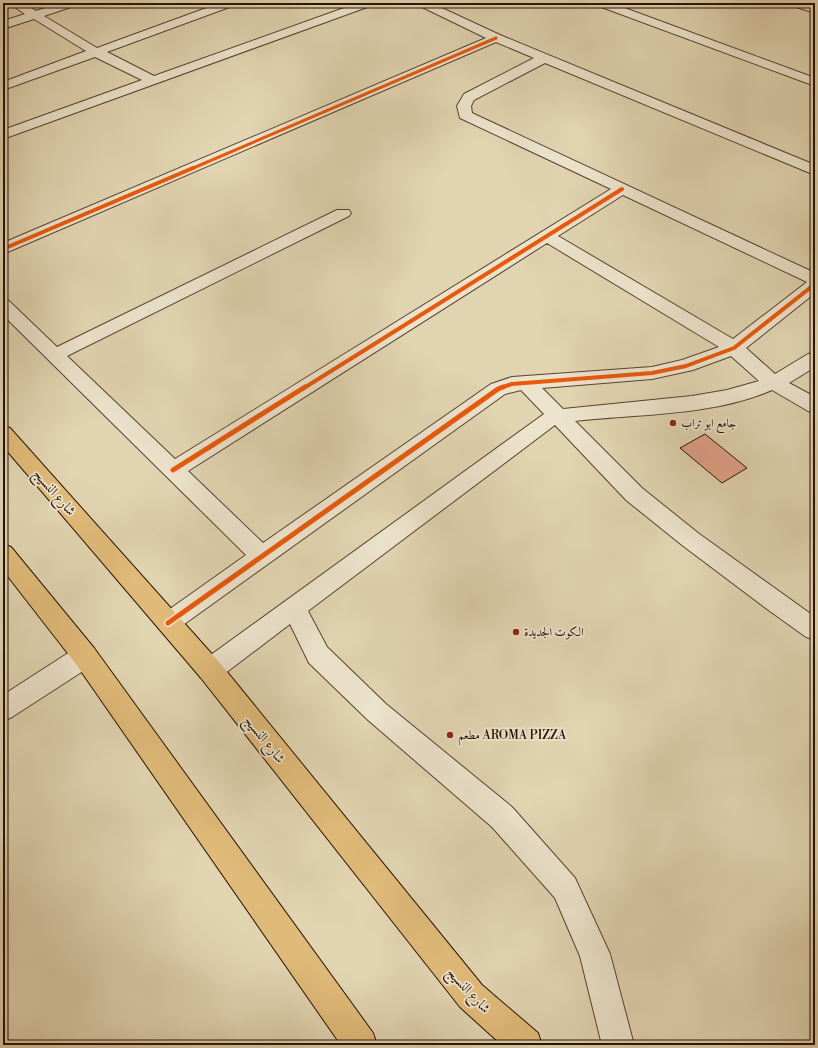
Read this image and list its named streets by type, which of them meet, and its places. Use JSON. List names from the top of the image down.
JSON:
{
  "streets": {
    "main road": ["شارع النسيج"]
  },
  "places": ["جامع ابو تراب", "الكوت الجديدة", "مطعم AROMA PIZZA"]
}
